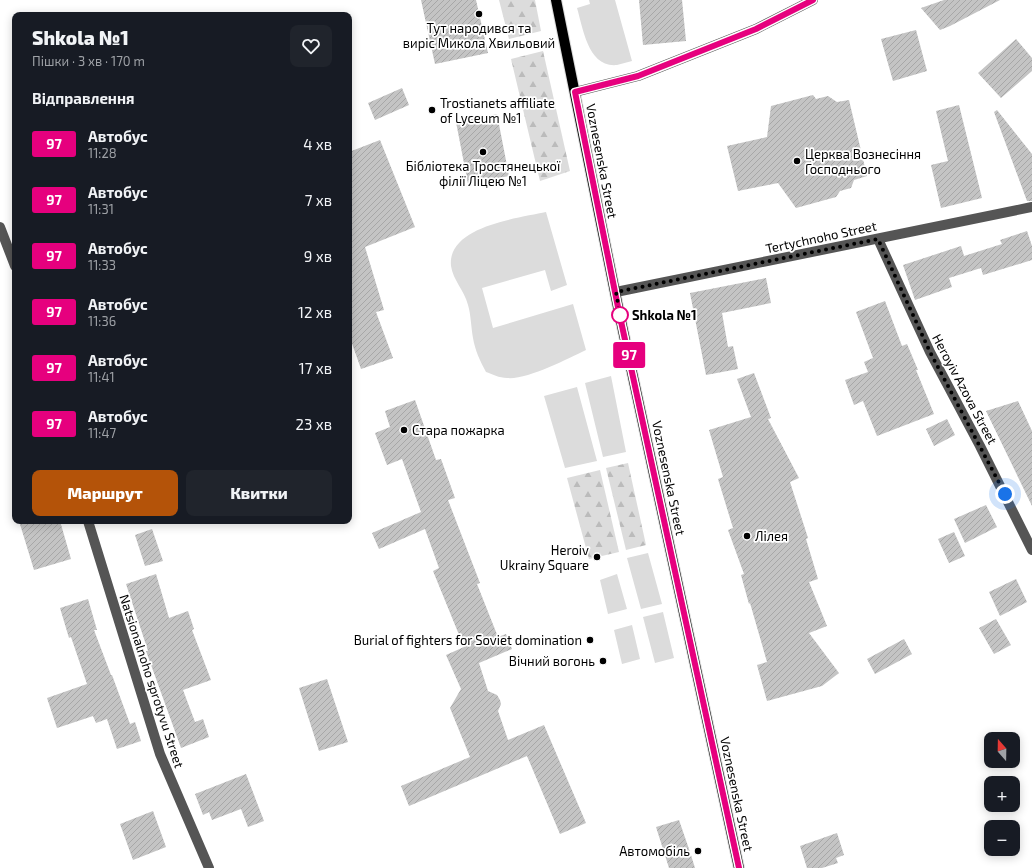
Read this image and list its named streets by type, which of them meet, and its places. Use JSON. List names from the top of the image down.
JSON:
{
  "streets": {
    "main road": ["Voznesenska Street"],
    "street": ["Tertychnoho Street", "Heroyiv Azova Street", "Natsionalnoho sprotyvu Street"]
  },
  "crossings": [
    ["Voznesenska Street", "Tertychnoho Street"],
    ["Tertychnoho Street", "Heroyiv Azova Street"]
  ],
  "places": [
    "Тут народився та виріс Микола Хвильовий",
    "Trostianets affiliate of Lyceum №1",
    "Бібліотека Тростянецької філії Ліцею №1",
    "Церква Вознесіння Господнього",
    "Shkola №1",
    "Стара пожарка",
    "Лілея",
    "Heroiv Ukrainy Square",
    "Burial of fighters for Soviet domination",
    "Вічний вогонь",
    "Автомобіль"
  ],
  "lines": ["bus line 97"],
  "north": "top",
  "page": {
    "on_map": "97",
    "heading": [
      ["Shkola №1", "Пішки · 3 хв · 170 m"],
      "Відправлення"
    ],
    "list": [
      {
        "mark": "97",
        "name": "Автобус",
        "note": "11:28",
        "value": "4 хв"
      },
      {
        "mark": "97",
        "name": "Автобус",
        "note": "11:31",
        "value": "7 хв"
      },
      {
        "mark": "97",
        "name": "Автобус",
        "note": "11:33",
        "value": "9 хв"
      },
      {
        "mark": "97",
        "name": "Автобус",
        "note": "11:36",
        "value": "12 хв"
      },
      {
        "mark": "97",
        "name": "Автобус",
        "note": "11:41",
        "value": "17 хв"
      },
      {
        "mark": "97",
        "name": "Автобус",
        "note": "11:47",
        "value": "23 хв"
      }
    ],
    "buttons": ["Маршрут", "Квитки"],
    "map_buttons": ["+", "−"]
  }
}
